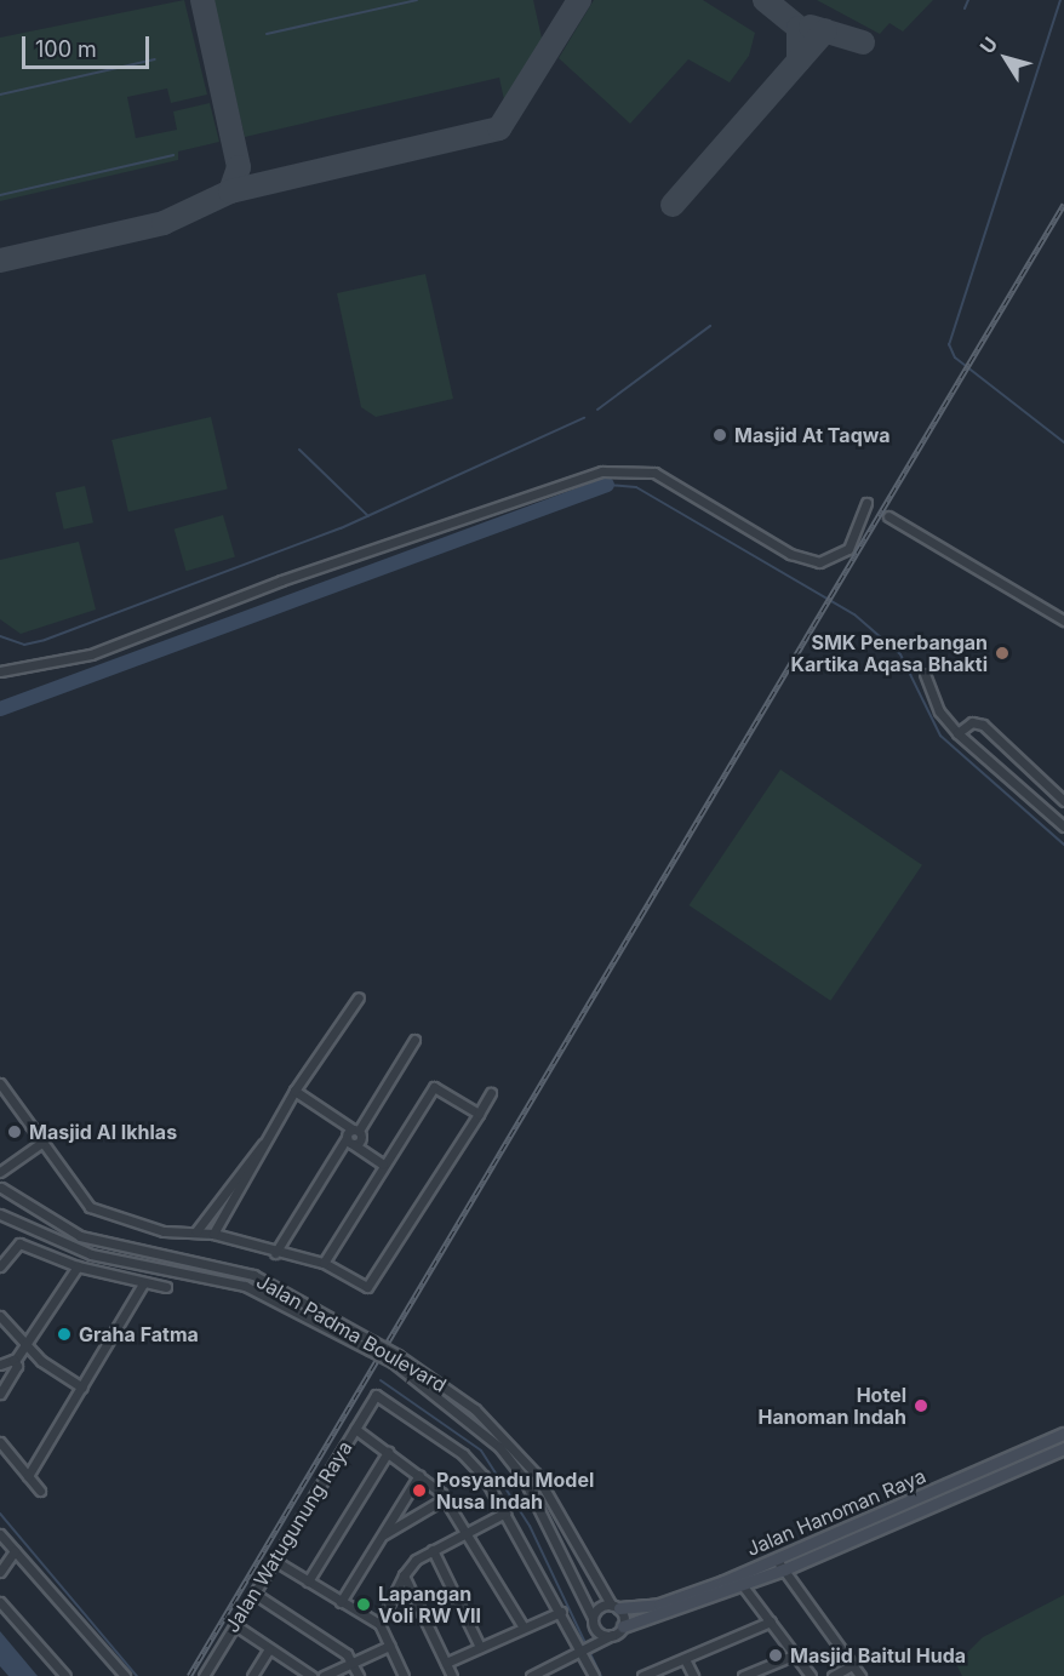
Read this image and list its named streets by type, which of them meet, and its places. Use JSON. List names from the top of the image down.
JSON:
{
  "streets": {
    "street": ["Jalan Padma Boulevard", "Jalan Hanoman Raya", "Jalan Watugunung Raya"]
  },
  "crossings": [
    ["Jalan Padma Boulevard", "Jalan Hanoman Raya"]
  ],
  "places": [
    "Masjid At Taqwa",
    "SMK Penerbangan Kartika Aqasa Bhakti",
    "Masjid Al Ikhlas",
    "Graha Fatma",
    "Hotel Hanoman Indah",
    "Posyandu Model Nusa Indah",
    "Lapangan Voli RW VII",
    "Masjid Baitul Huda"
  ],
  "scale_bar": "100 m",
  "north": "top left"
}
